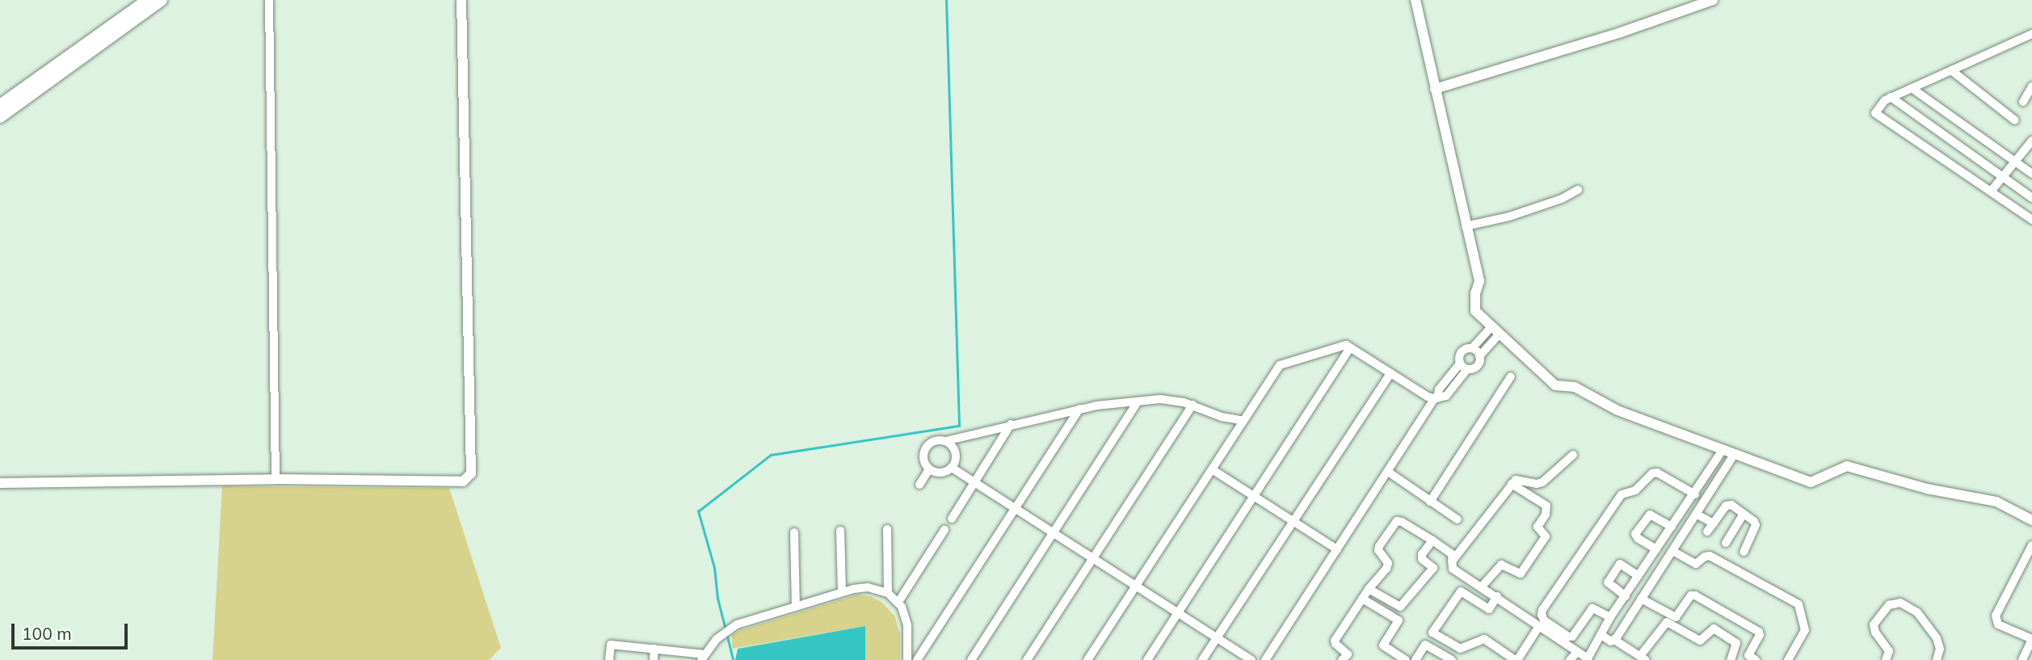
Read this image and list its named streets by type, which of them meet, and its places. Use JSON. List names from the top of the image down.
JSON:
{
  "scale_bar": "100 m"
}
